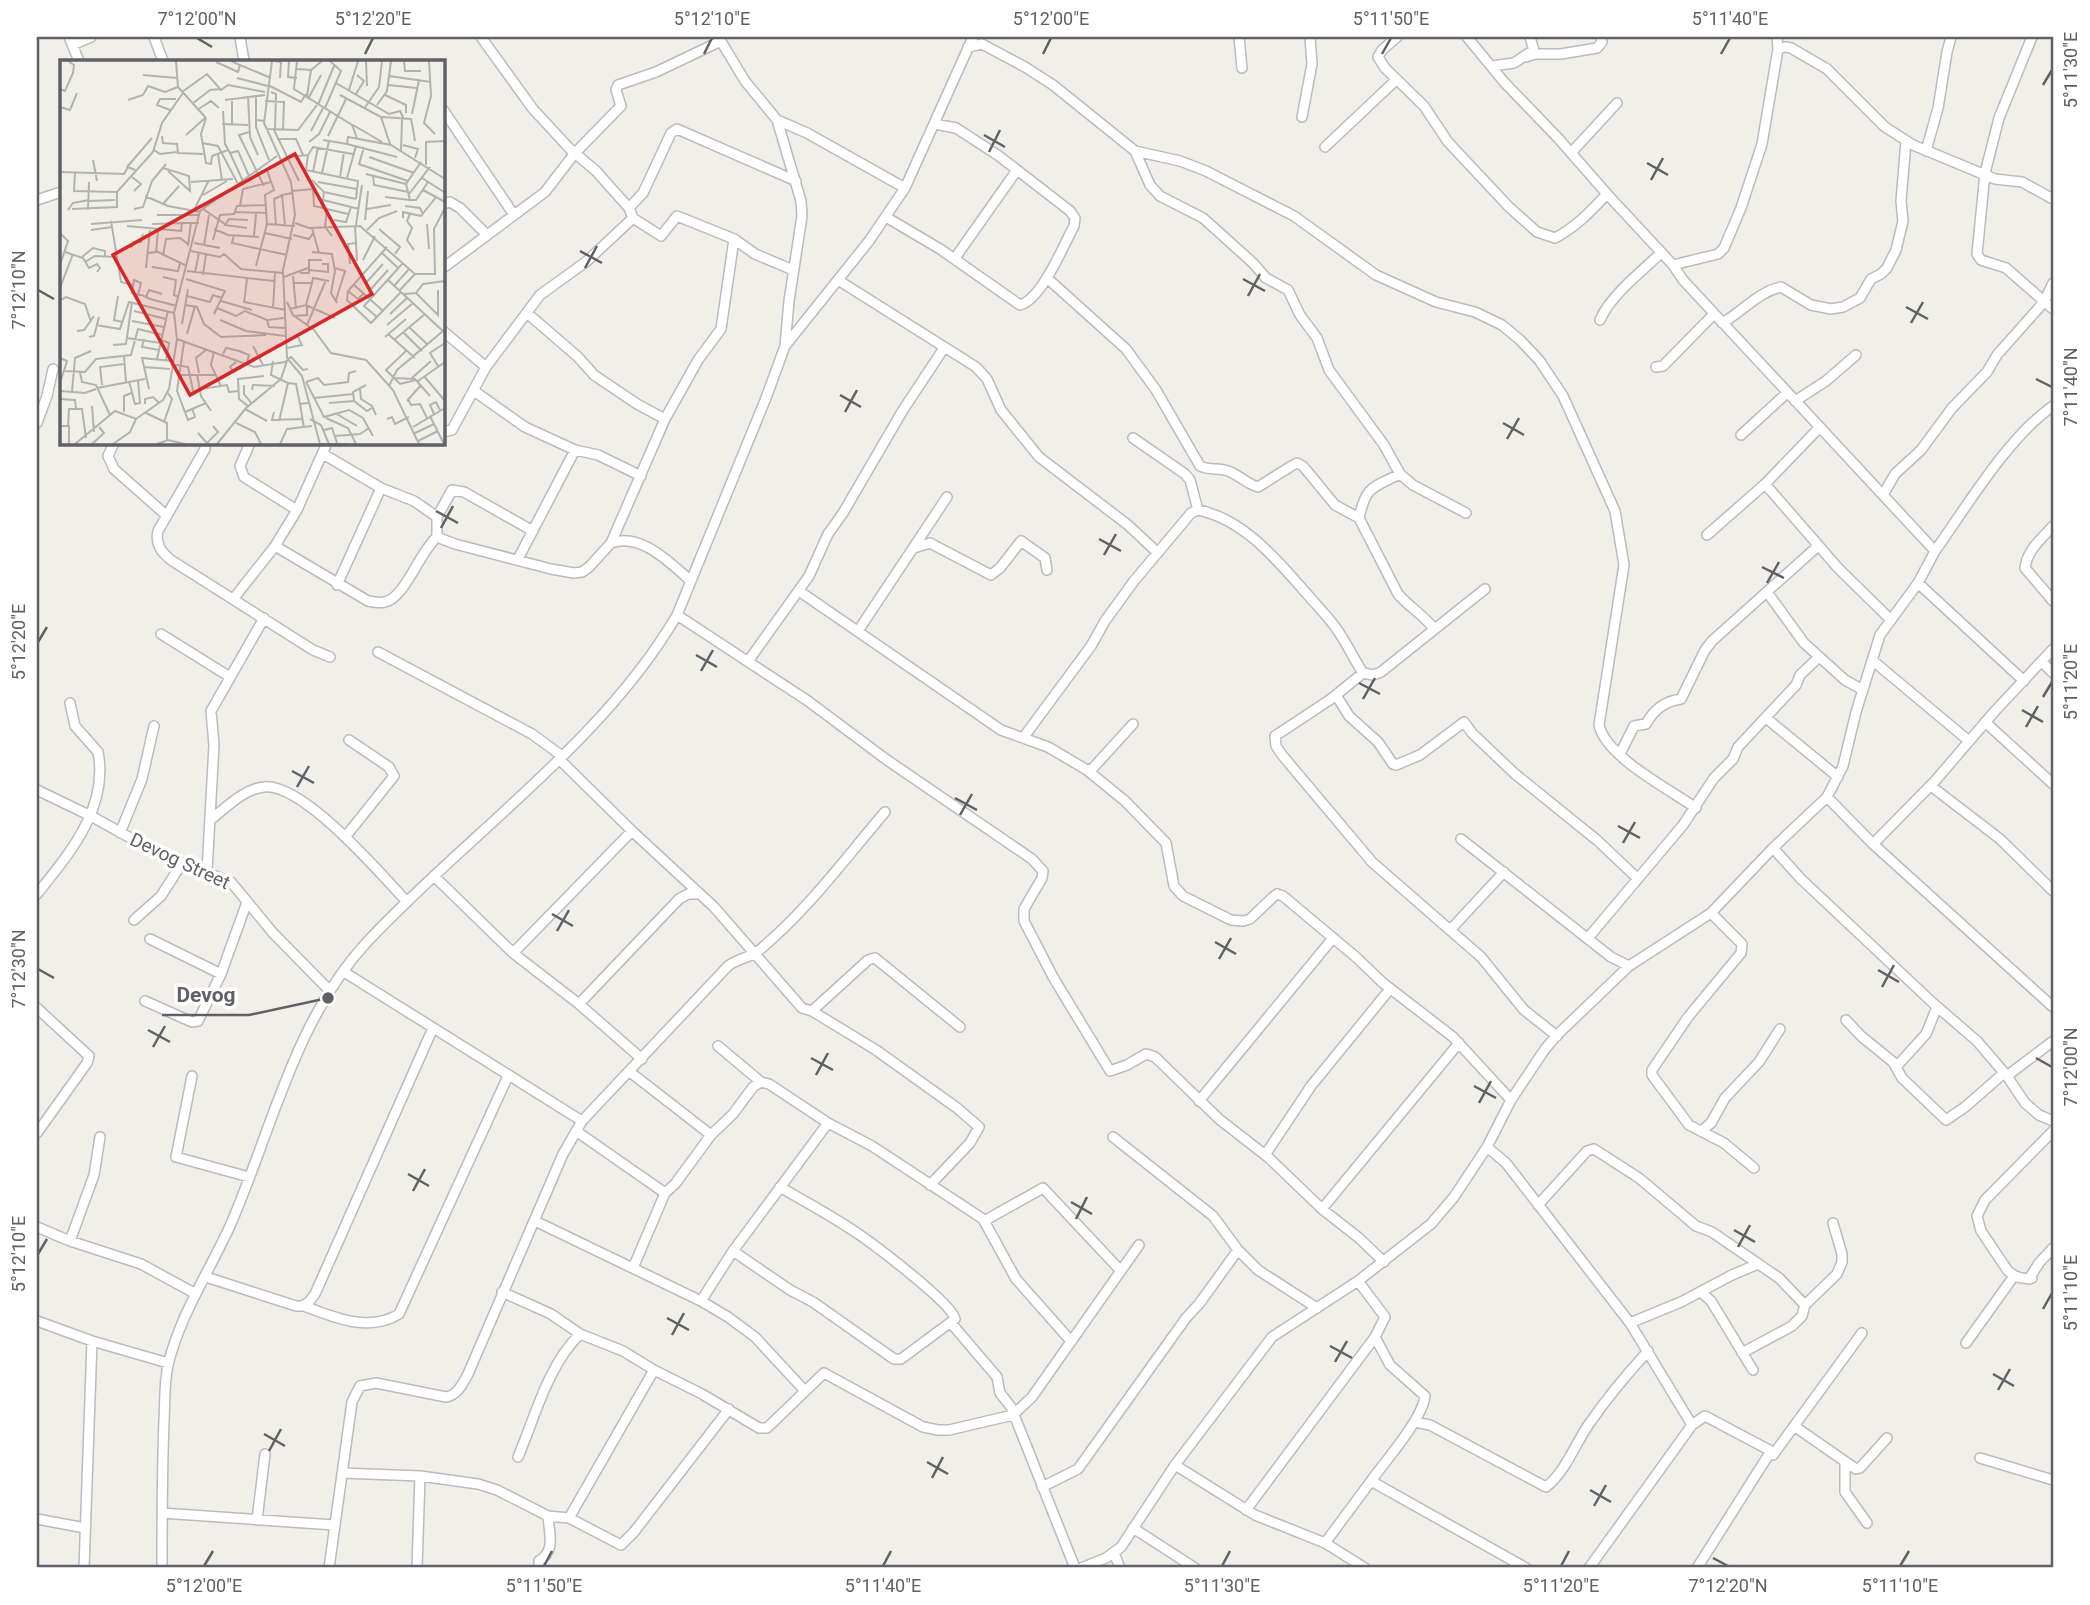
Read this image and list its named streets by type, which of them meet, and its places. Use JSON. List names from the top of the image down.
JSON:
{
  "streets": {
    "street": ["Devog Street"]
  },
  "places": ["Devog"],
  "coordinates": [
    "7°12'00\"N",
    "5°12'20\"E",
    "5°12'10\"E",
    "5°12'00\"E",
    "5°11'50\"E",
    "5°11'40\"E",
    "5°11'30\"E",
    "7°12'10\"N",
    "7°11'40\"N",
    "5°11'20\"E",
    "7°12'30\"N",
    "5°11'10\"E",
    "7°12'20\"N"
  ]
}
